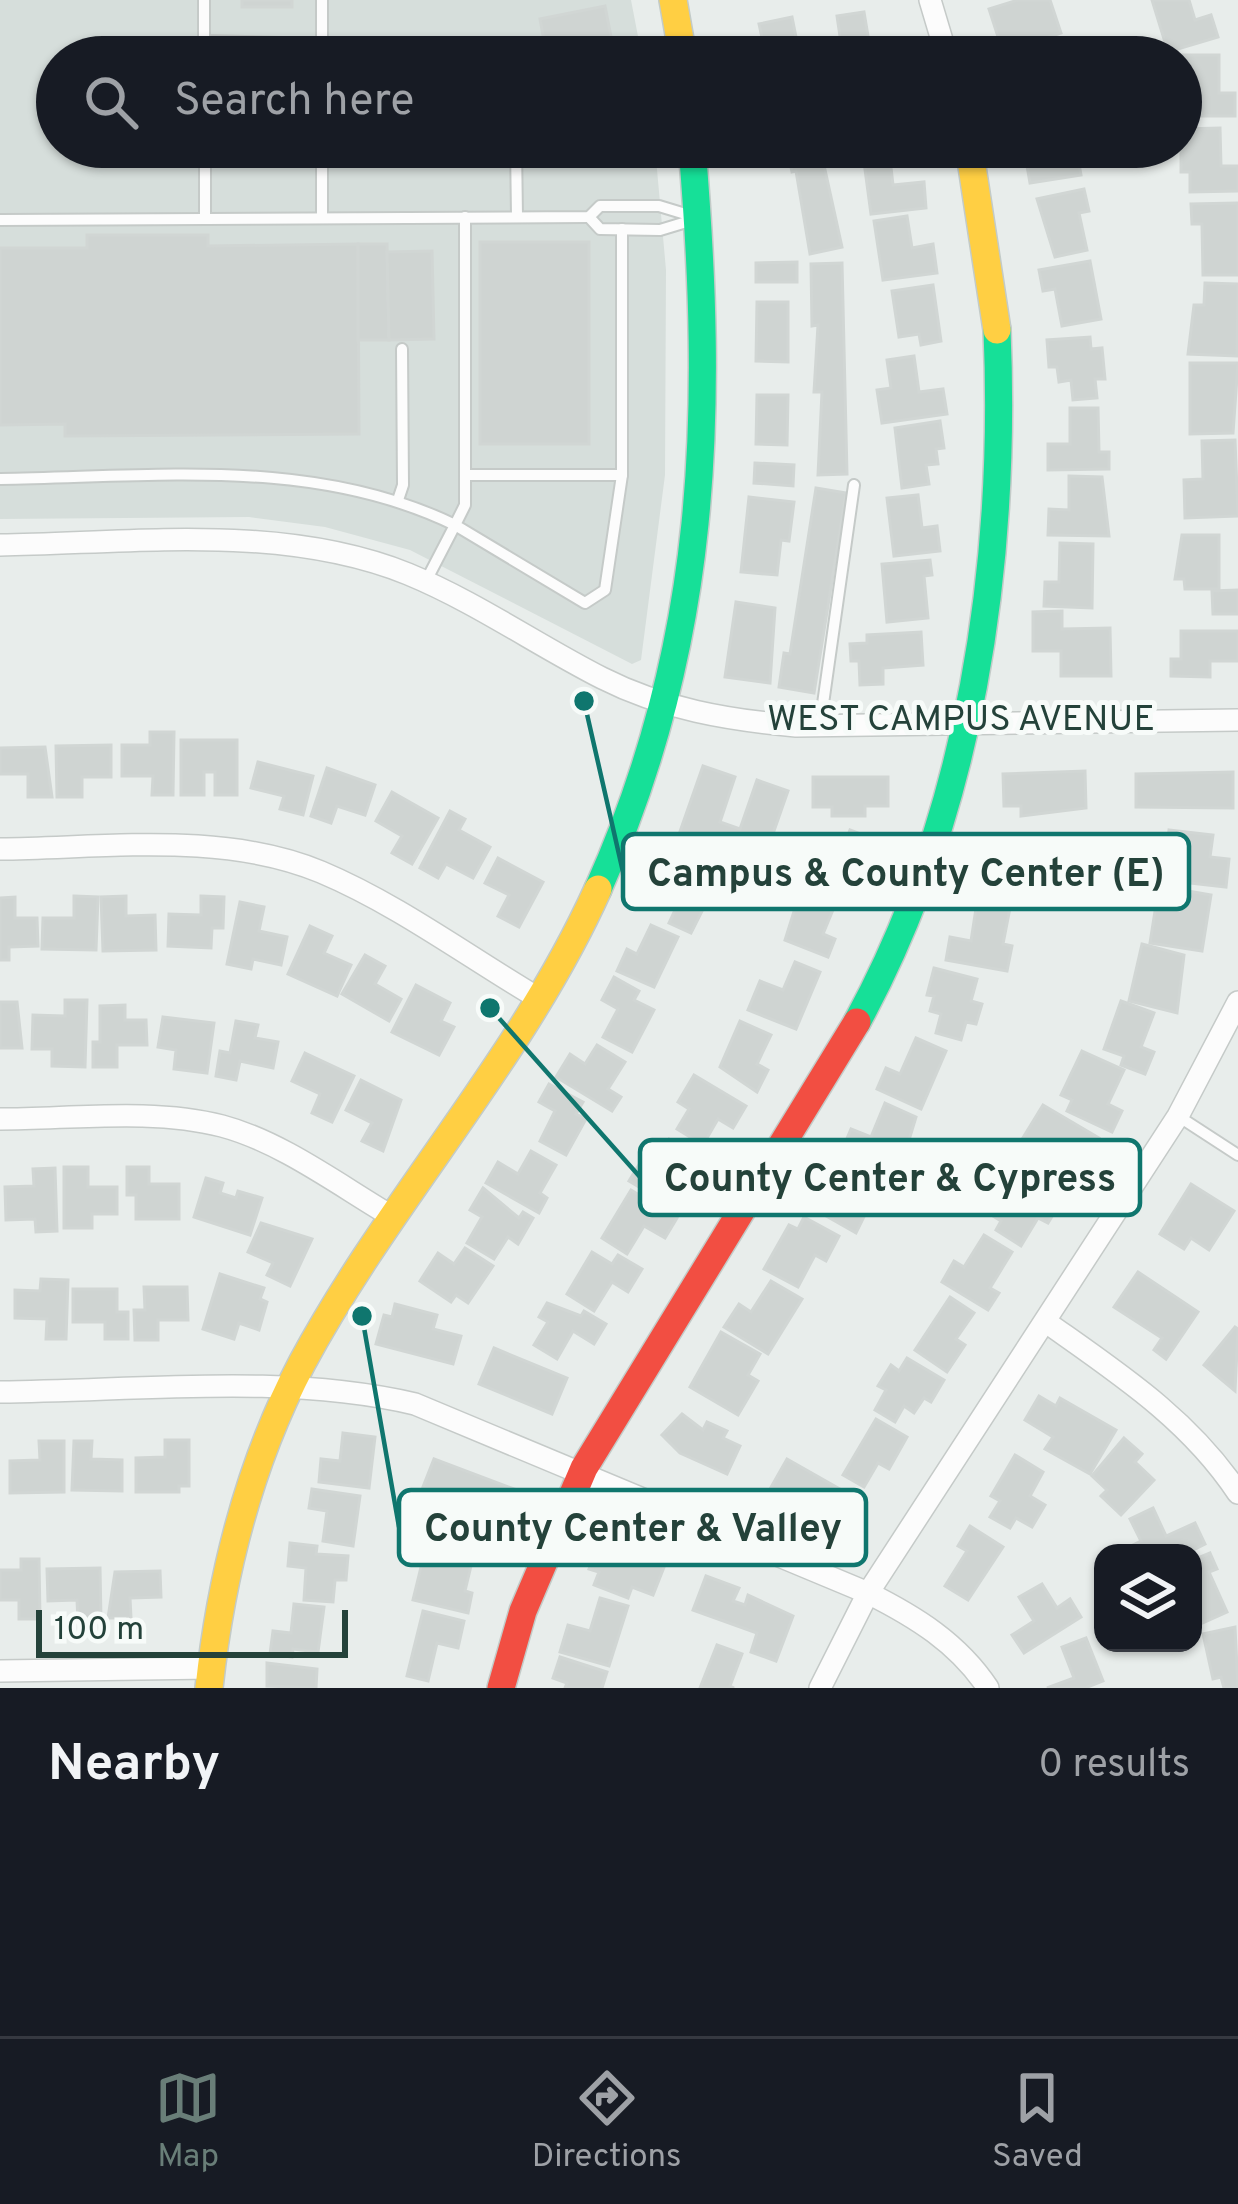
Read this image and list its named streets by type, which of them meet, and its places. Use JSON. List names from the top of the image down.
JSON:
{
  "streets": {
    "street": ["WEST CAMPUS AVENUE"]
  },
  "places": ["Campus & County Center (E)", "County Center & Cypress", "County Center & Valley"],
  "scale_bar": "100 m",
  "page": {
    "search": "Search here",
    "scale": "100 m",
    "heading": ["Nearby", "0 results"],
    "nav": ["Map", "Directions", "Saved"]
  }
}
